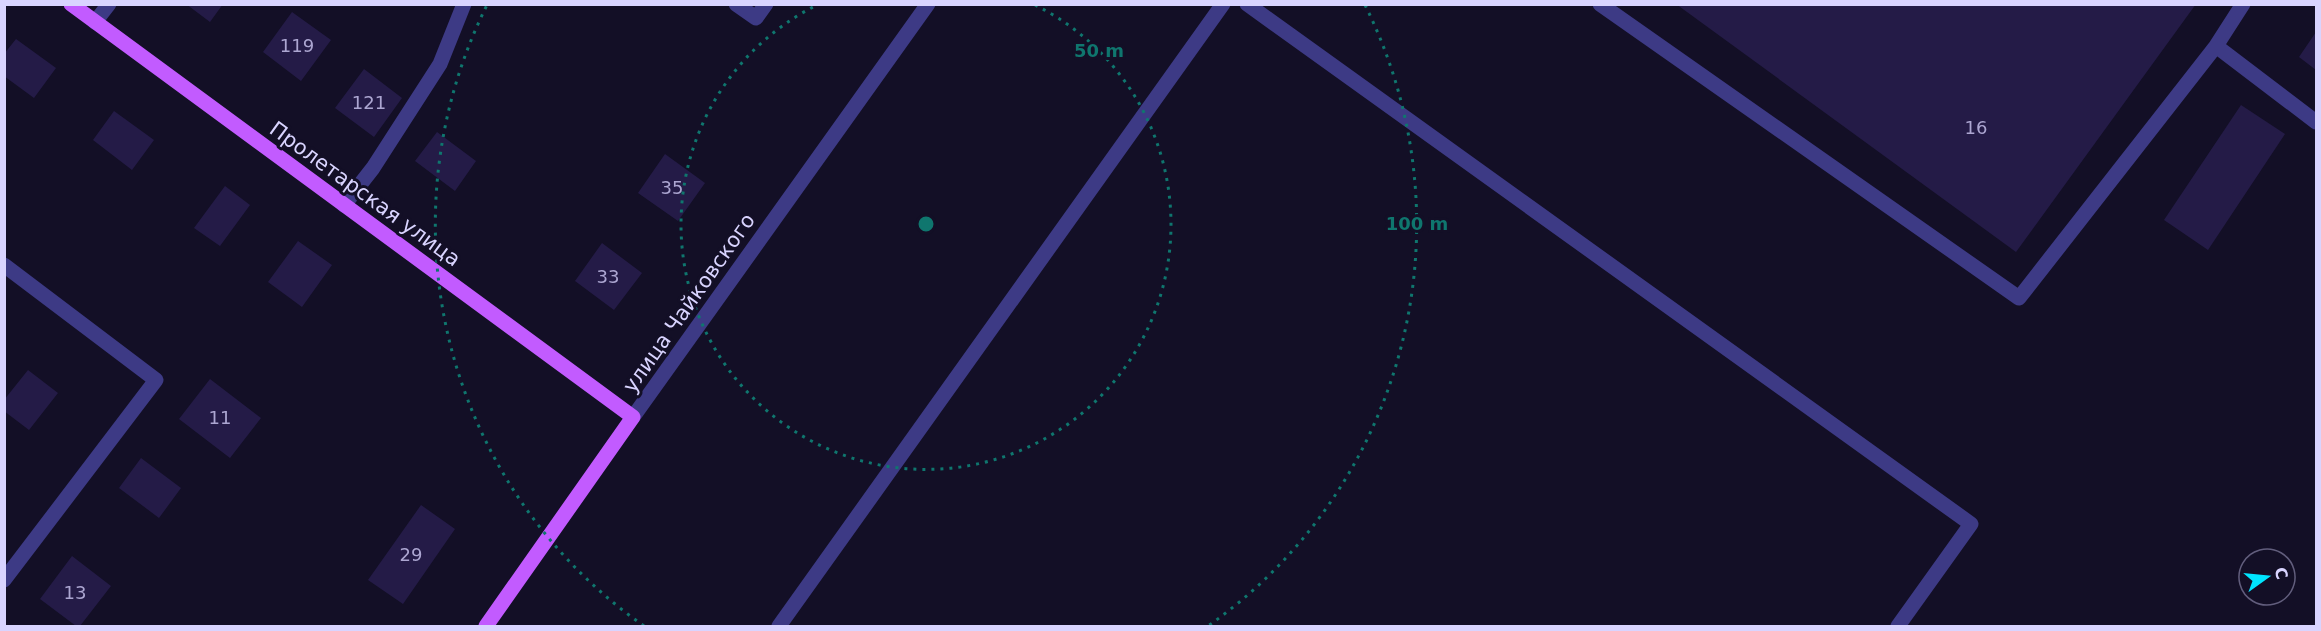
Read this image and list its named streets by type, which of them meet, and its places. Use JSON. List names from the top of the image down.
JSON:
{
  "streets": {
    "main road": ["Пролетарская улица", "улица Чайковского"]
  },
  "crossings": [
    ["Пролетарская улица", "улица Чайковского"]
  ],
  "house_numbers": [
    "119",
    "121",
    "16",
    "35",
    "33",
    "11",
    "29",
    "13"
  ],
  "north": "right",
  "rings": ["50 m", "100 m"]
}
